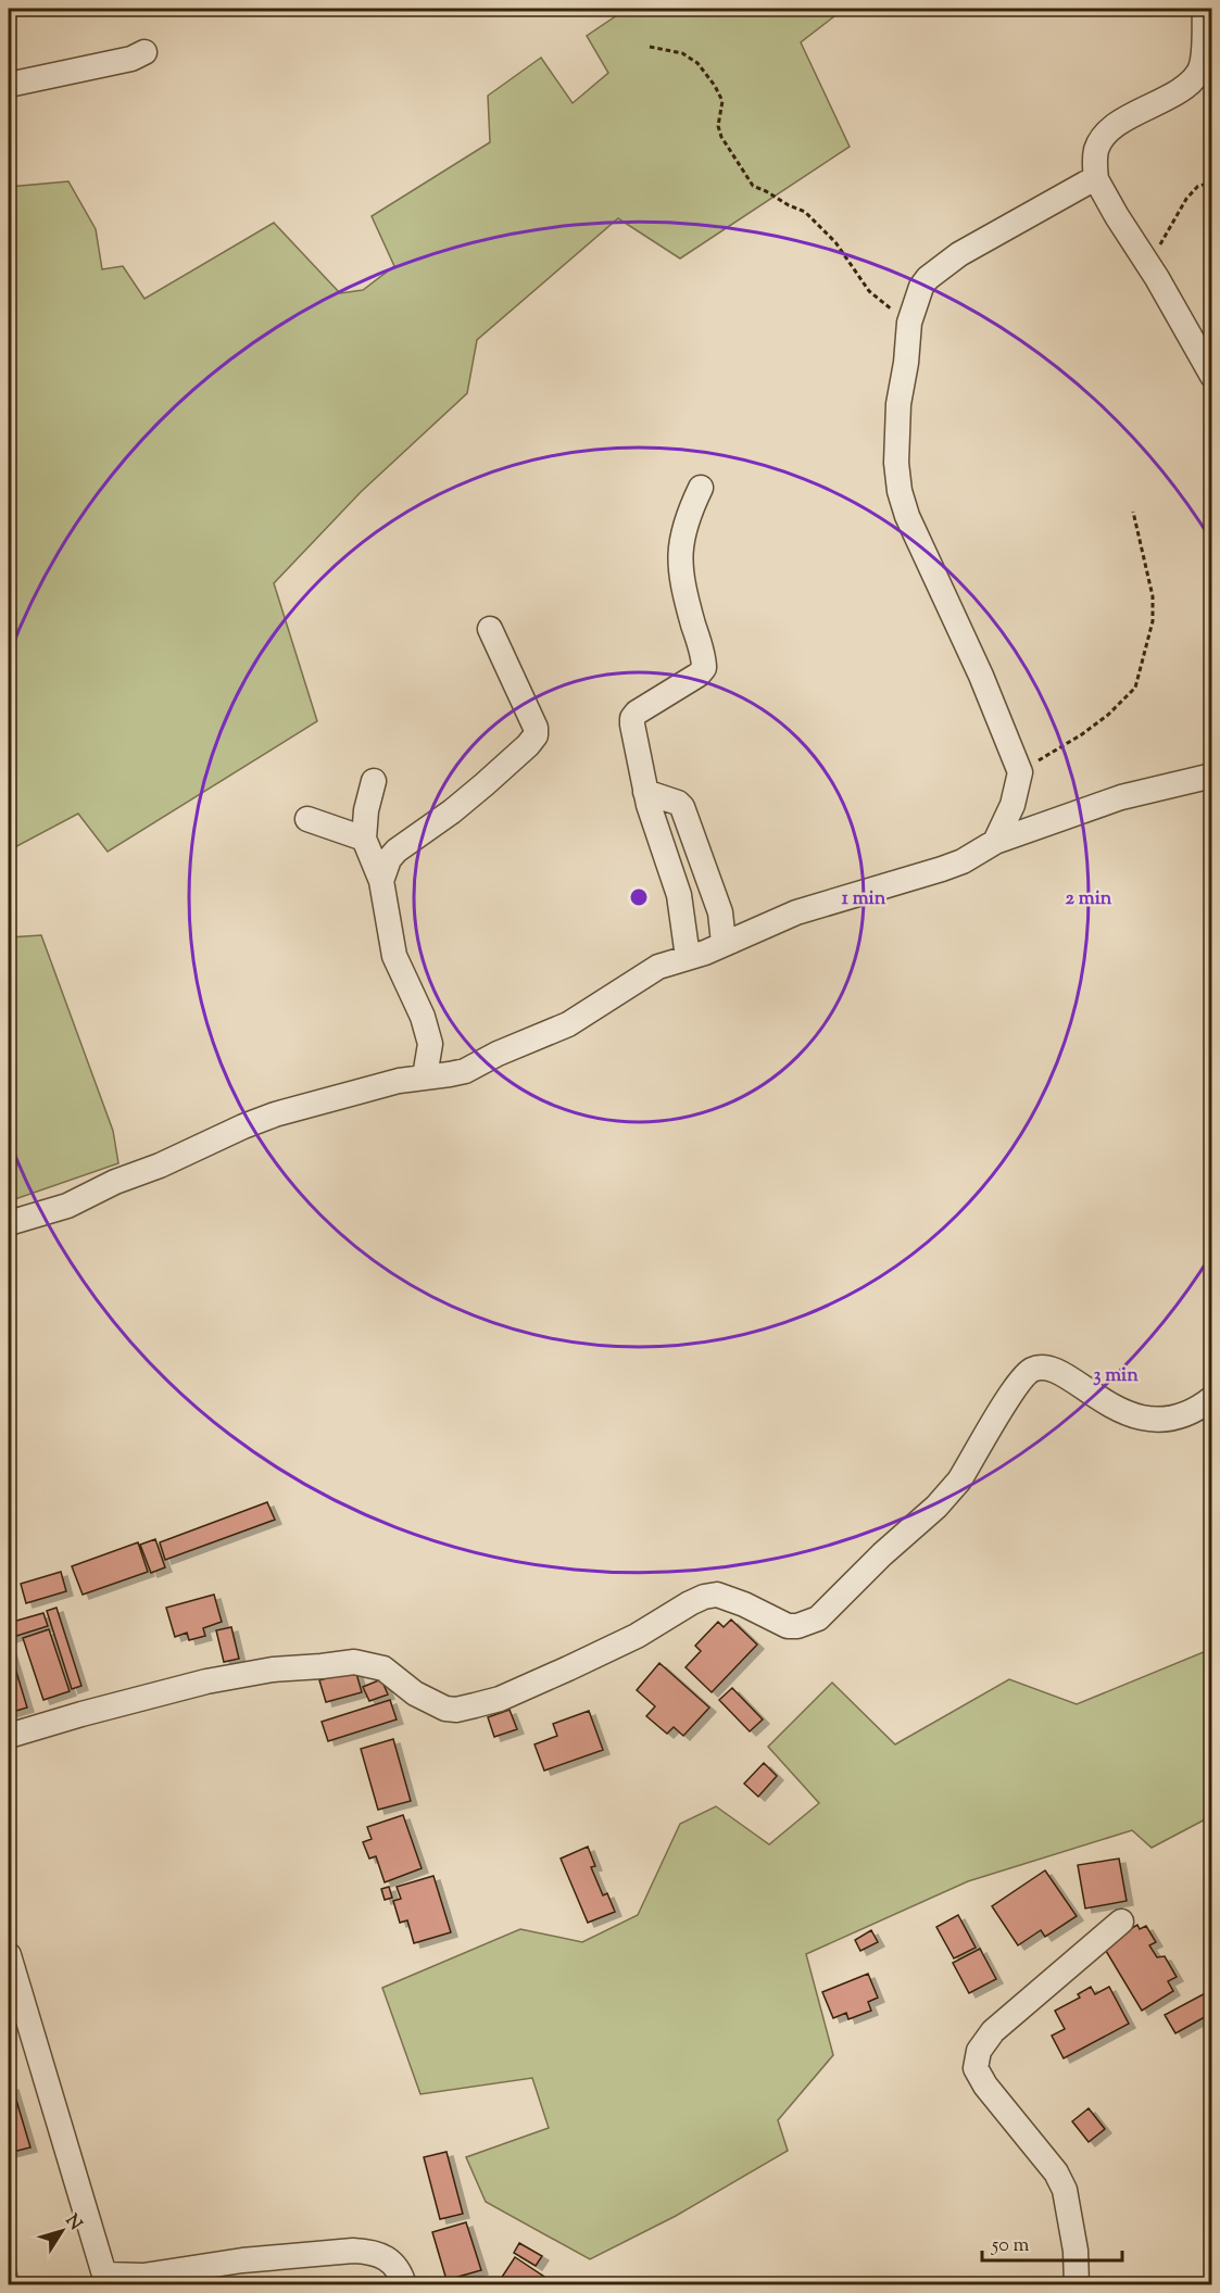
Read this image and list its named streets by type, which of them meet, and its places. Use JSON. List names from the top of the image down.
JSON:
{
  "scale_bar": "50 m",
  "north": "top right",
  "rings": ["1 min", "2 min", "3 min"]
}
